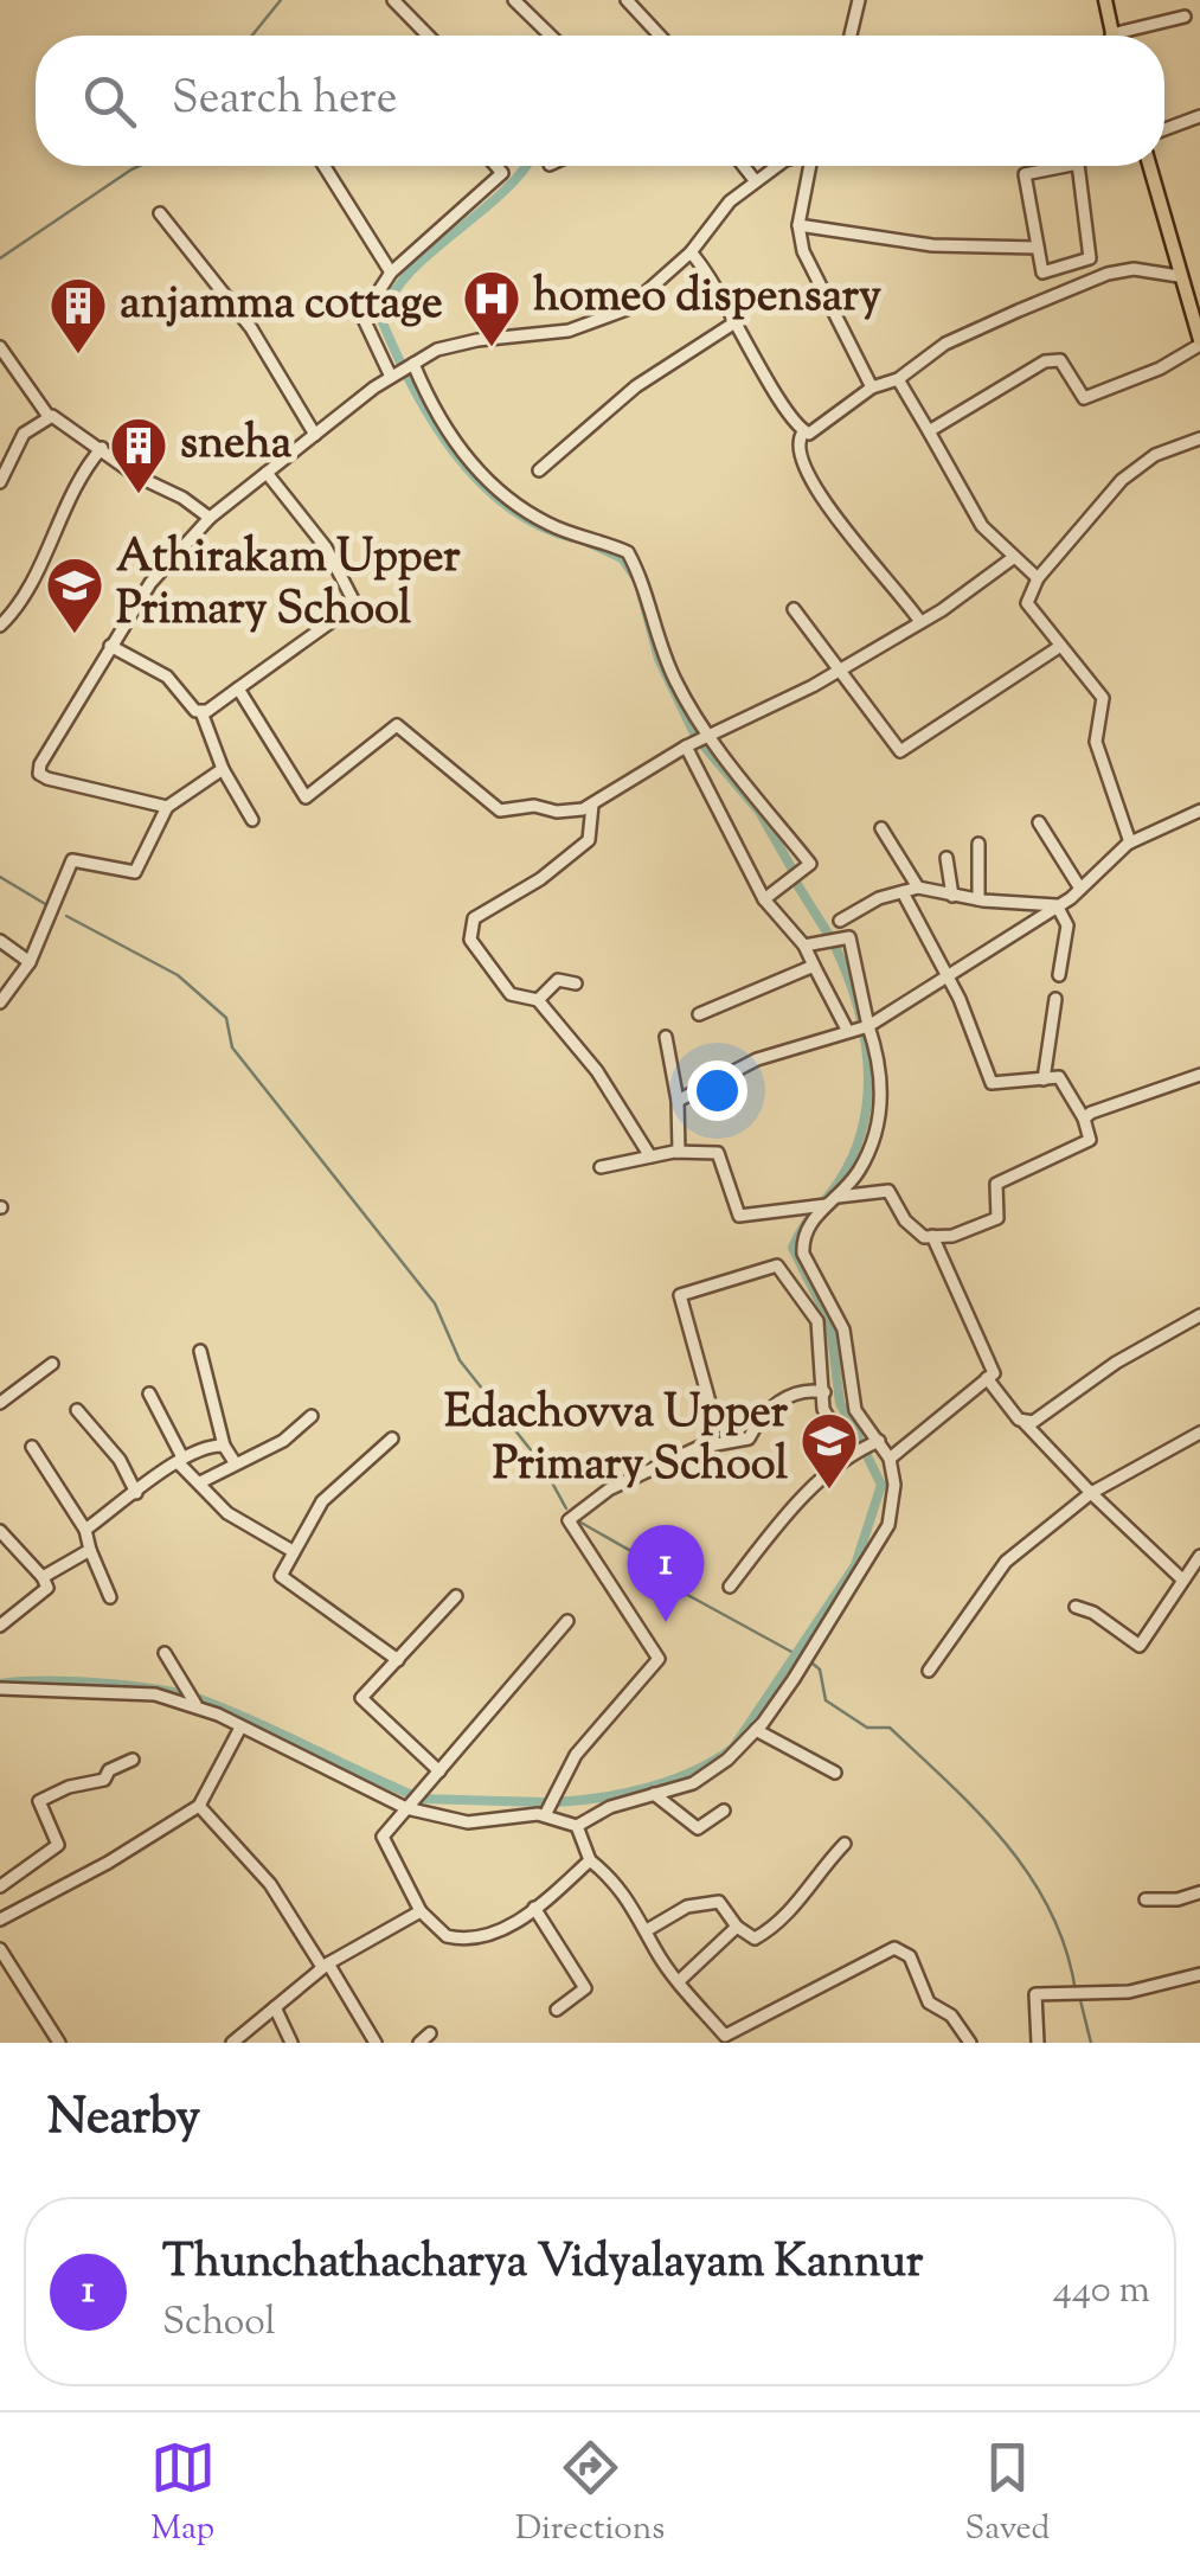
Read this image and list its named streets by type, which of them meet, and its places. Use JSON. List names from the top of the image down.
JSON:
{
  "places": {
    "hospital": ["homeo dispensary"],
    "building": ["anjamma cottage", "sneha"],
    "school or university": ["Athirakam Upper Primary School", "Edachovva Upper Primary School"]
  },
  "page": {
    "search": "Search here",
    "pins": "1",
    "heading": "Nearby",
    "list": [
      {
        "mark": "1",
        "name": "Thunchathacharya Vidyalayam Kannur",
        "note": "School",
        "value": "440 m"
      }
    ],
    "nav": ["Map", "Directions", "Saved"]
  }
}
